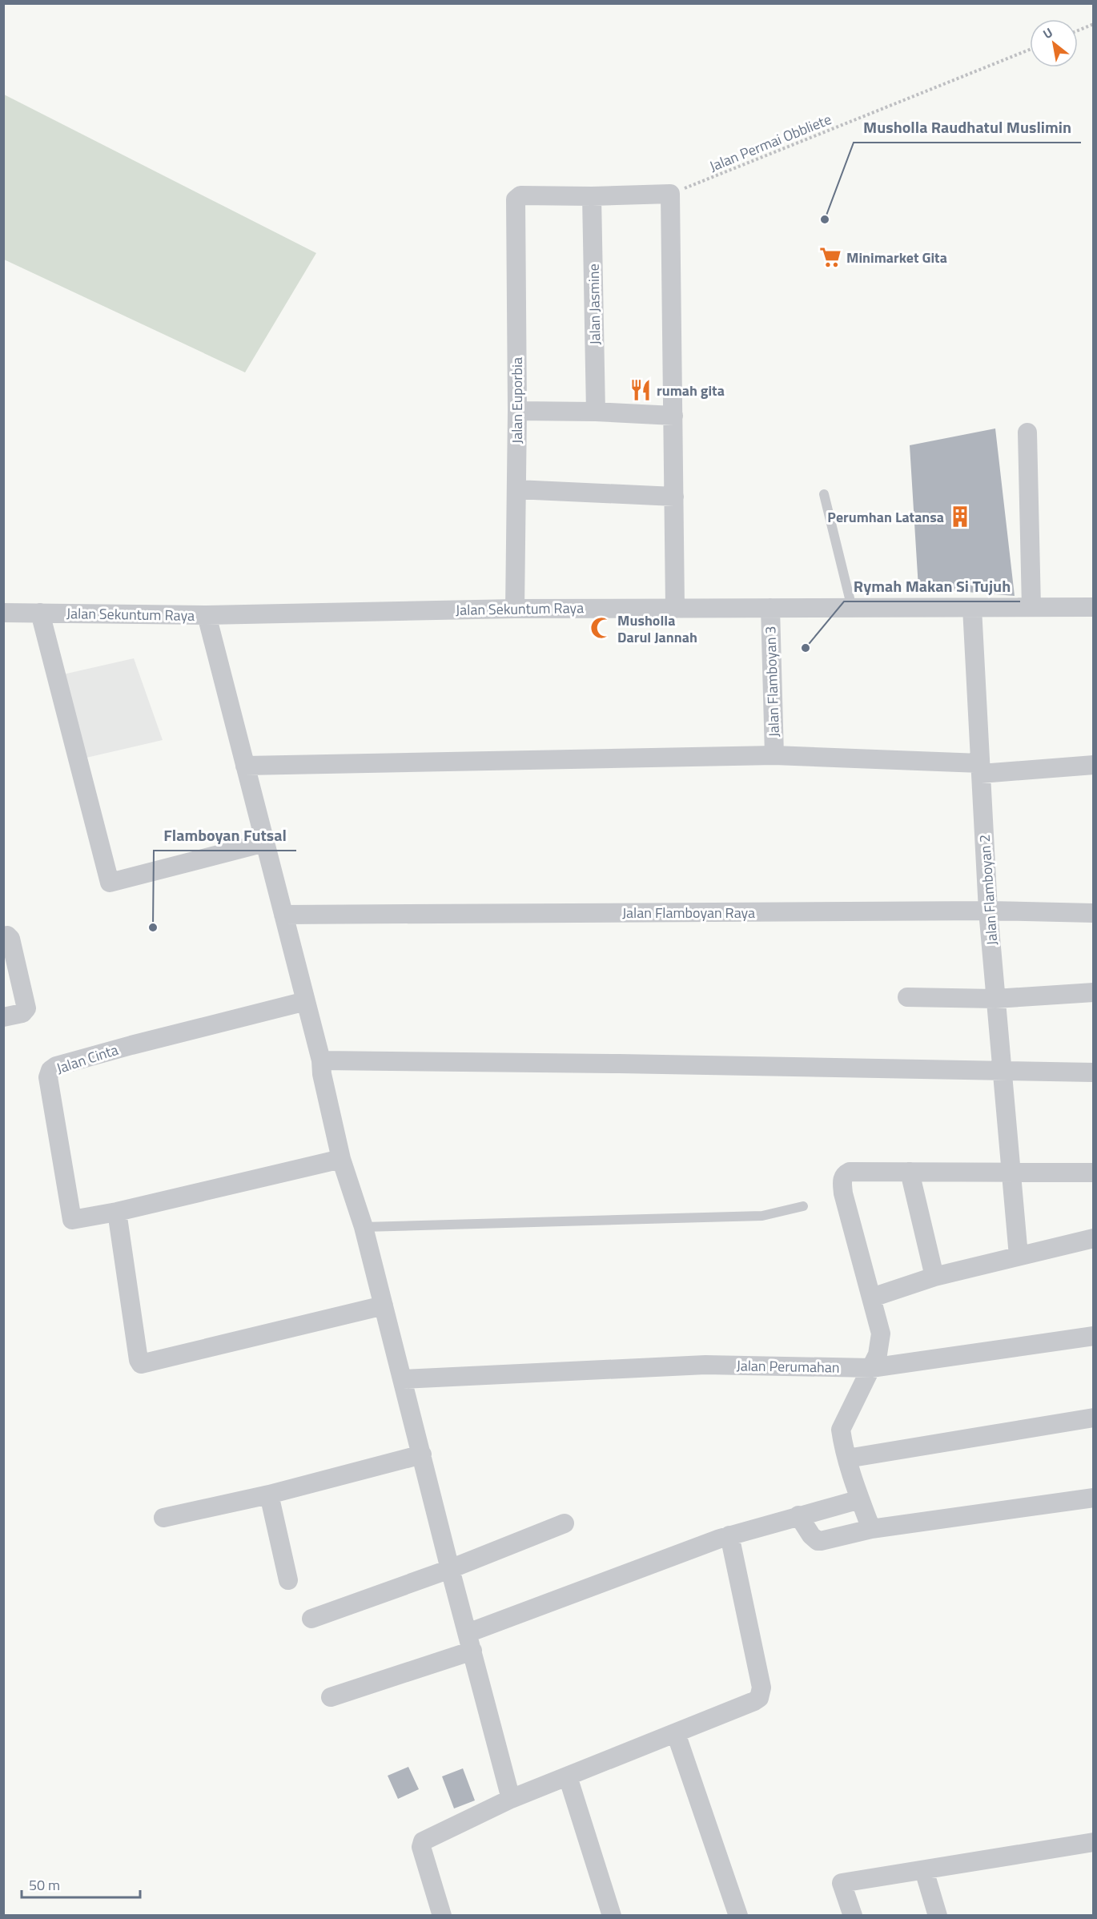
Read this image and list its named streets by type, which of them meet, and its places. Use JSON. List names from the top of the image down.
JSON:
{
  "streets": {
    "street": [
      "Jalan Jasmine",
      "Jalan Euporbia",
      "Jalan Sekuntum Raya",
      "Jalan Flamboyan 3",
      "Jalan Flamboyan 2",
      "Jalan Flamboyan Raya",
      "Jalan Cinta",
      "Jalan Perumahan"
    ],
    "path": ["Jalan Permai Obbliete"]
  },
  "crossings": [
    ["Jalan Jasmine", "Jalan Euporbia"],
    ["Jalan Euporbia", "Jalan Sekuntum Raya"],
    ["Jalan Sekuntum Raya", "Jalan Flamboyan 3"],
    ["Jalan Sekuntum Raya", "Jalan Flamboyan 2"],
    ["Jalan Flamboyan 2", "Jalan Flamboyan Raya"]
  ],
  "places": {
    "other": ["Musholla Raudhatul Muslimin", "Rymah Makan Si Tujuh", "Flamboyan Futsal"],
    "supermarket": ["Minimarket Gita"],
    "restaurant": ["rumah gita"],
    "building": ["Perumhan Latansa"],
    "mosque": ["Musholla Darul Jannah"]
  },
  "scale_bar": "50 m",
  "north": "top left"
}
